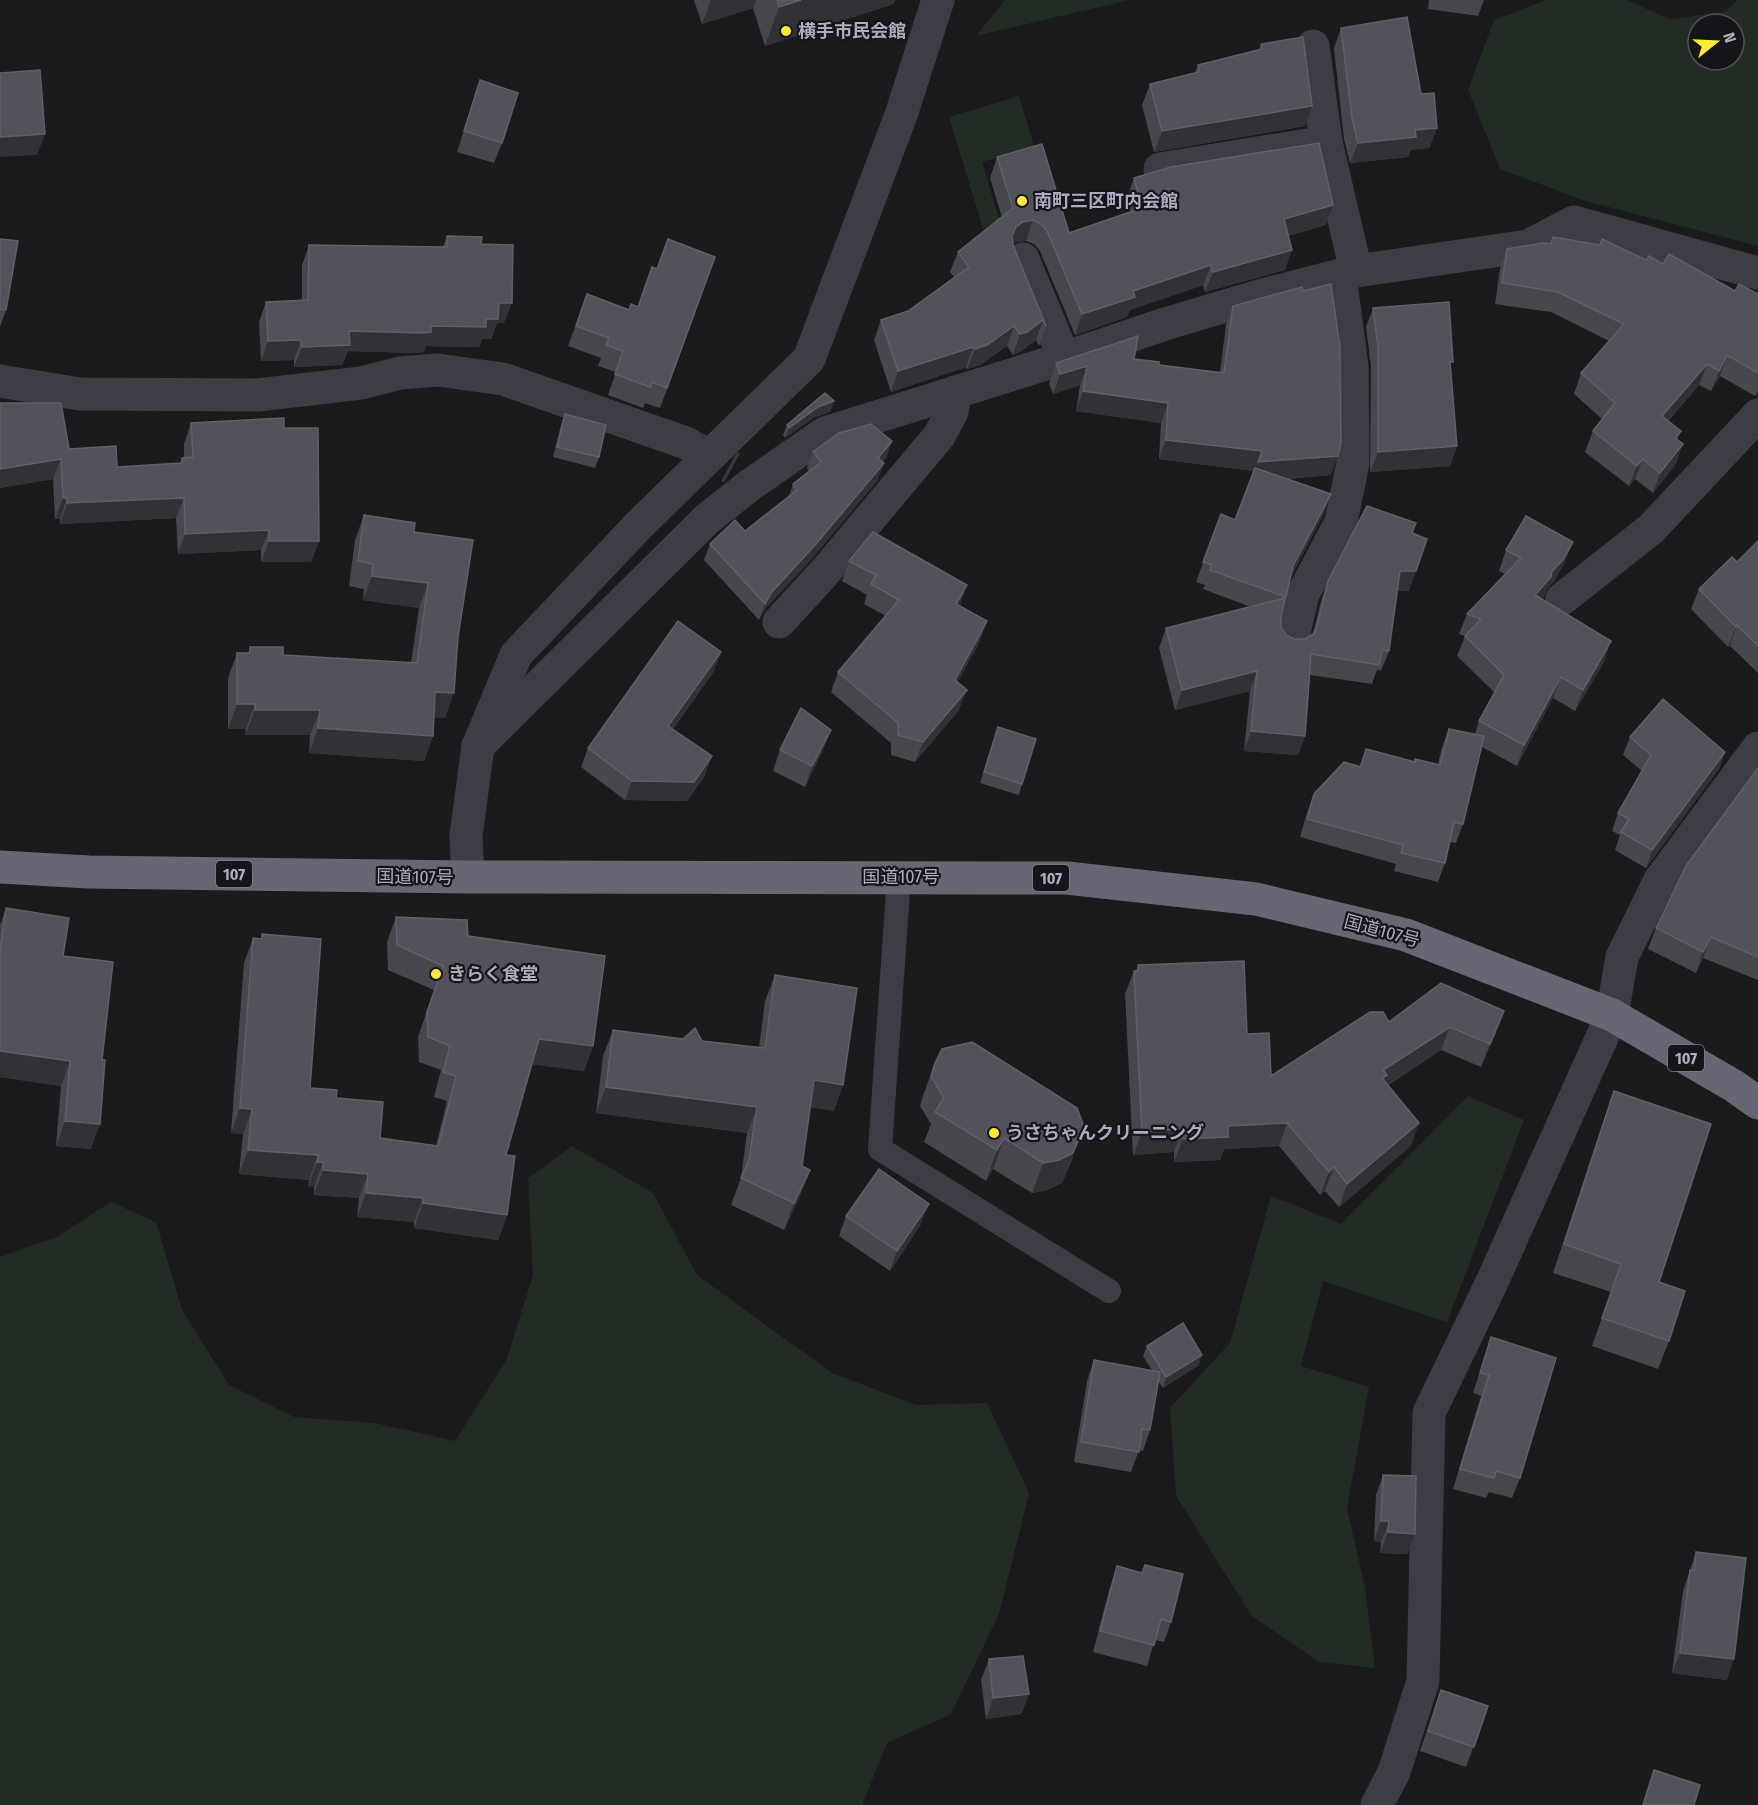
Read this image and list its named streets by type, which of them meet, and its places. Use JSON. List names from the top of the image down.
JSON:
{
  "streets": {
    "highway": ["107", "国道107号"]
  },
  "places": [
    "横手市民会館",
    "南町三区町内会館",
    "きらく食堂",
    "うさちゃんクリーニング"
  ],
  "north": "right"
}
